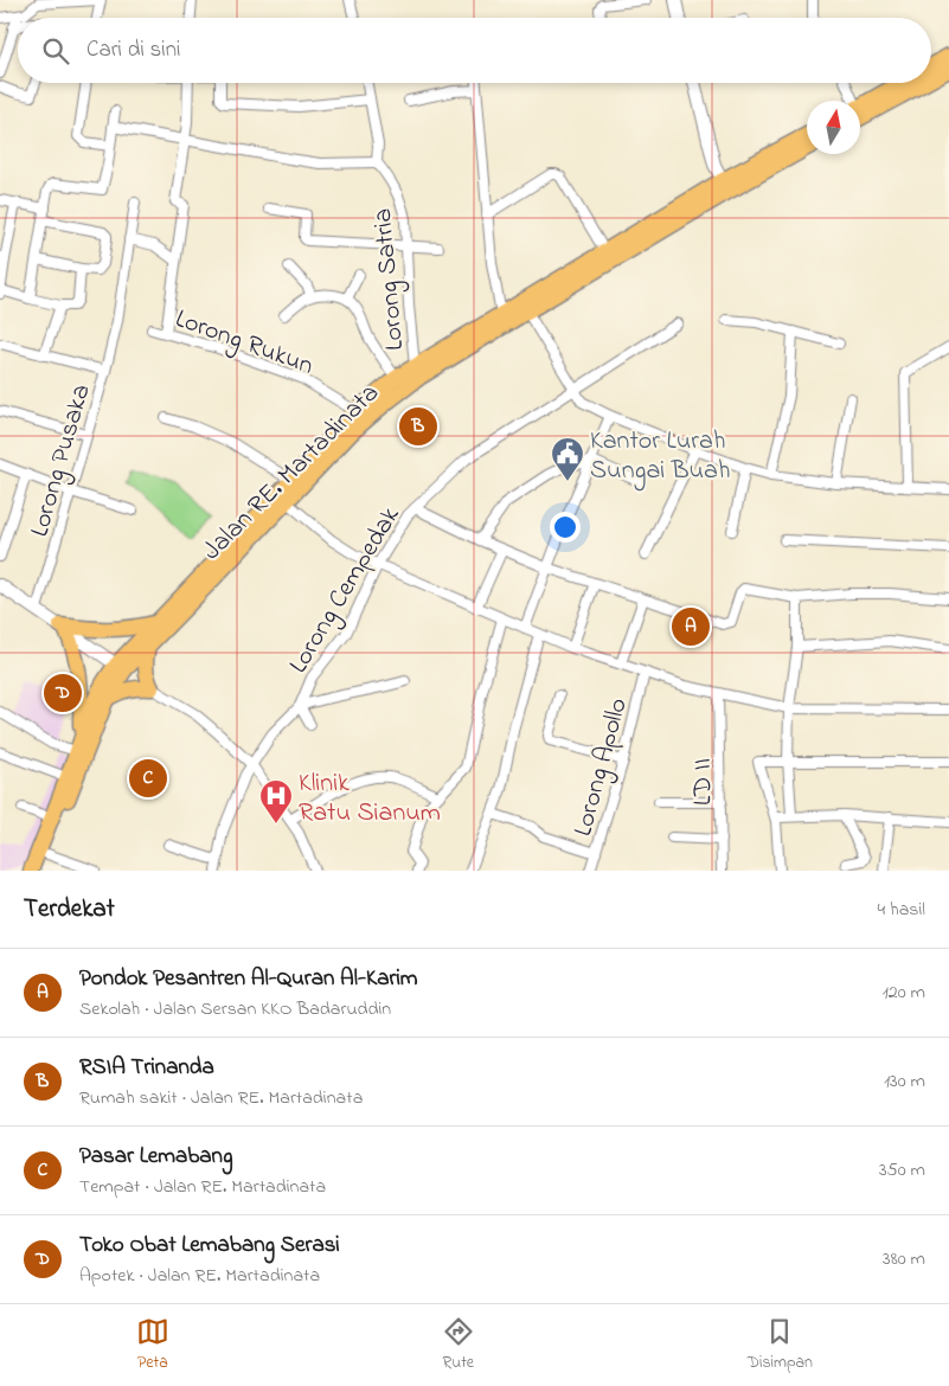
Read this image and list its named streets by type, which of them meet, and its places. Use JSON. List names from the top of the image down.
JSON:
{
  "streets": {
    "highway": ["Jalan RE. Martadinata"],
    "street": [
      "Lorong Satria",
      "Lorong Rukun",
      "Lorong Pusaka",
      "Lorong Cempedak",
      "Lorong Apollo",
      "LD II"
    ]
  },
  "places": {
    "public building": ["Kantor Lurah Sungai Buah"],
    "hospital": ["Klinik Ratu Sianum"]
  },
  "north": "top",
  "page": {
    "search": "Cari di sini",
    "pins": [
      "B",
      "A",
      "D",
      "C"
    ],
    "heading": ["Terdekat", "4 hasil"],
    "list": [
      {
        "mark": "A",
        "name": "Pondok Pesantren Al-Quran Al-Karim",
        "note": "Sekolah · Jalan Sersan KKO Badaruddin",
        "value": "120 m"
      },
      {
        "mark": "B",
        "name": "RSIA Trinanda",
        "note": "Rumah sakit · Jalan RE. Martadinata",
        "value": "130 m"
      },
      {
        "mark": "C",
        "name": "Pasar Lemabang",
        "note": "Tempat · Jalan RE. Martadinata",
        "value": "350 m"
      },
      {
        "mark": "D",
        "name": "Toko Obat Lemabang Serasi",
        "note": "Apotek · Jalan RE. Martadinata",
        "value": "380 m"
      }
    ],
    "nav": ["Peta", "Rute", "Disimpan"]
  }
}
